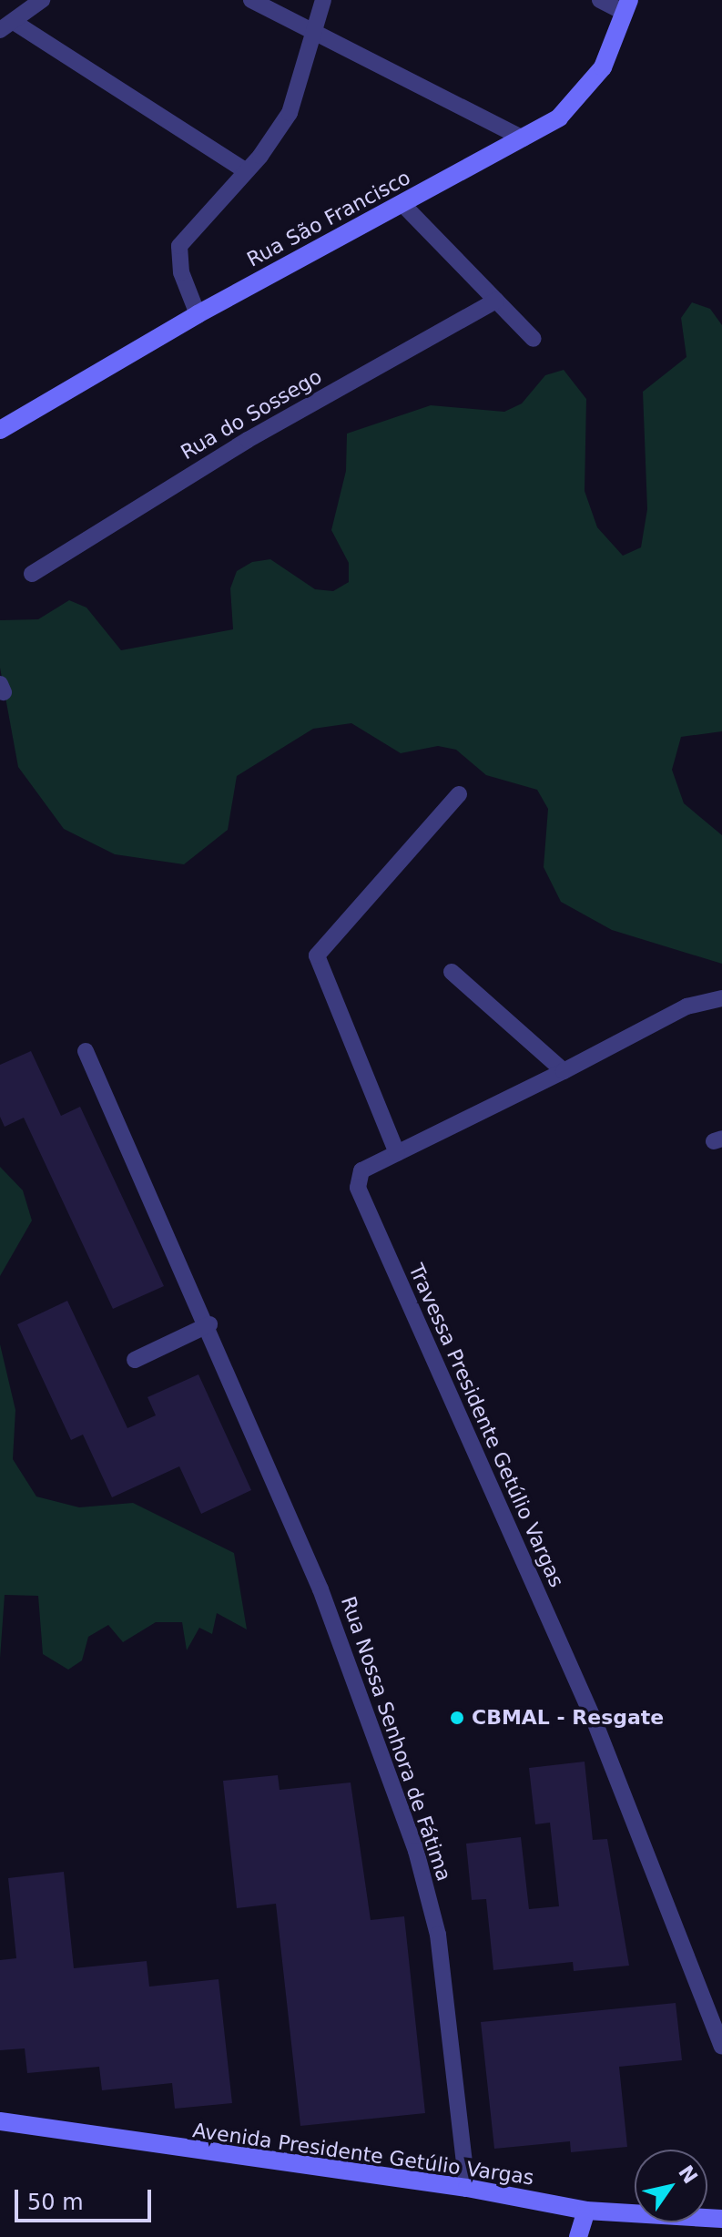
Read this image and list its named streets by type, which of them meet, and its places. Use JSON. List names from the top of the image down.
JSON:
{
  "streets": {
    "street": [
      "Rua São Francisco",
      "Rua do Sossego",
      "Travessa Presidente Getúlio Vargas",
      "Rua Nossa Senhora de Fátima",
      "Avenida Presidente Getúlio Vargas"
    ]
  },
  "crossings": [
    ["Rua Nossa Senhora de Fátima", "Avenida Presidente Getúlio Vargas"]
  ],
  "places": ["CBMAL - Resgate"],
  "scale_bar": "50 m",
  "north": "top right"
}
